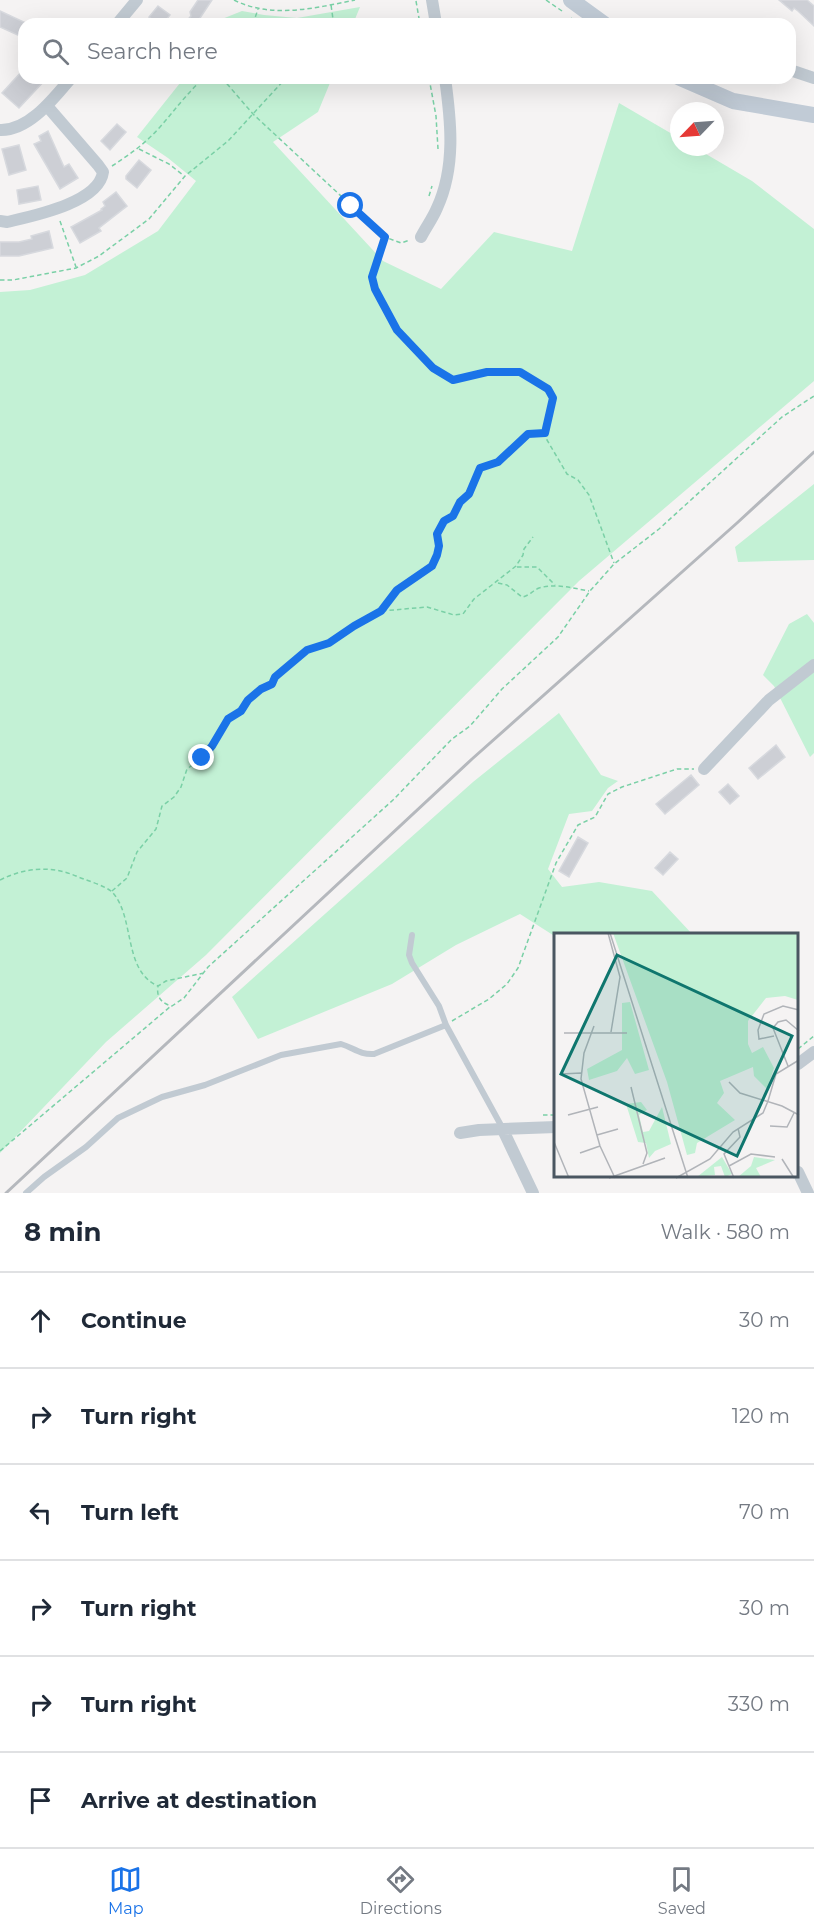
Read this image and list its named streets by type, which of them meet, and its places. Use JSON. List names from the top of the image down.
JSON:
{
  "north": "bottom left",
  "page": {
    "search": "Search here",
    "heading": ["8 min", "Walk · 580 m"],
    "list": [
      ["Continue", "30 m"],
      ["Turn right", "120 m"],
      ["Turn left", "70 m"],
      ["Turn right", "30 m"],
      ["Turn right", "330 m"],
      "Arrive at destination"
    ],
    "nav": ["Map", "Directions", "Saved"]
  }
}
